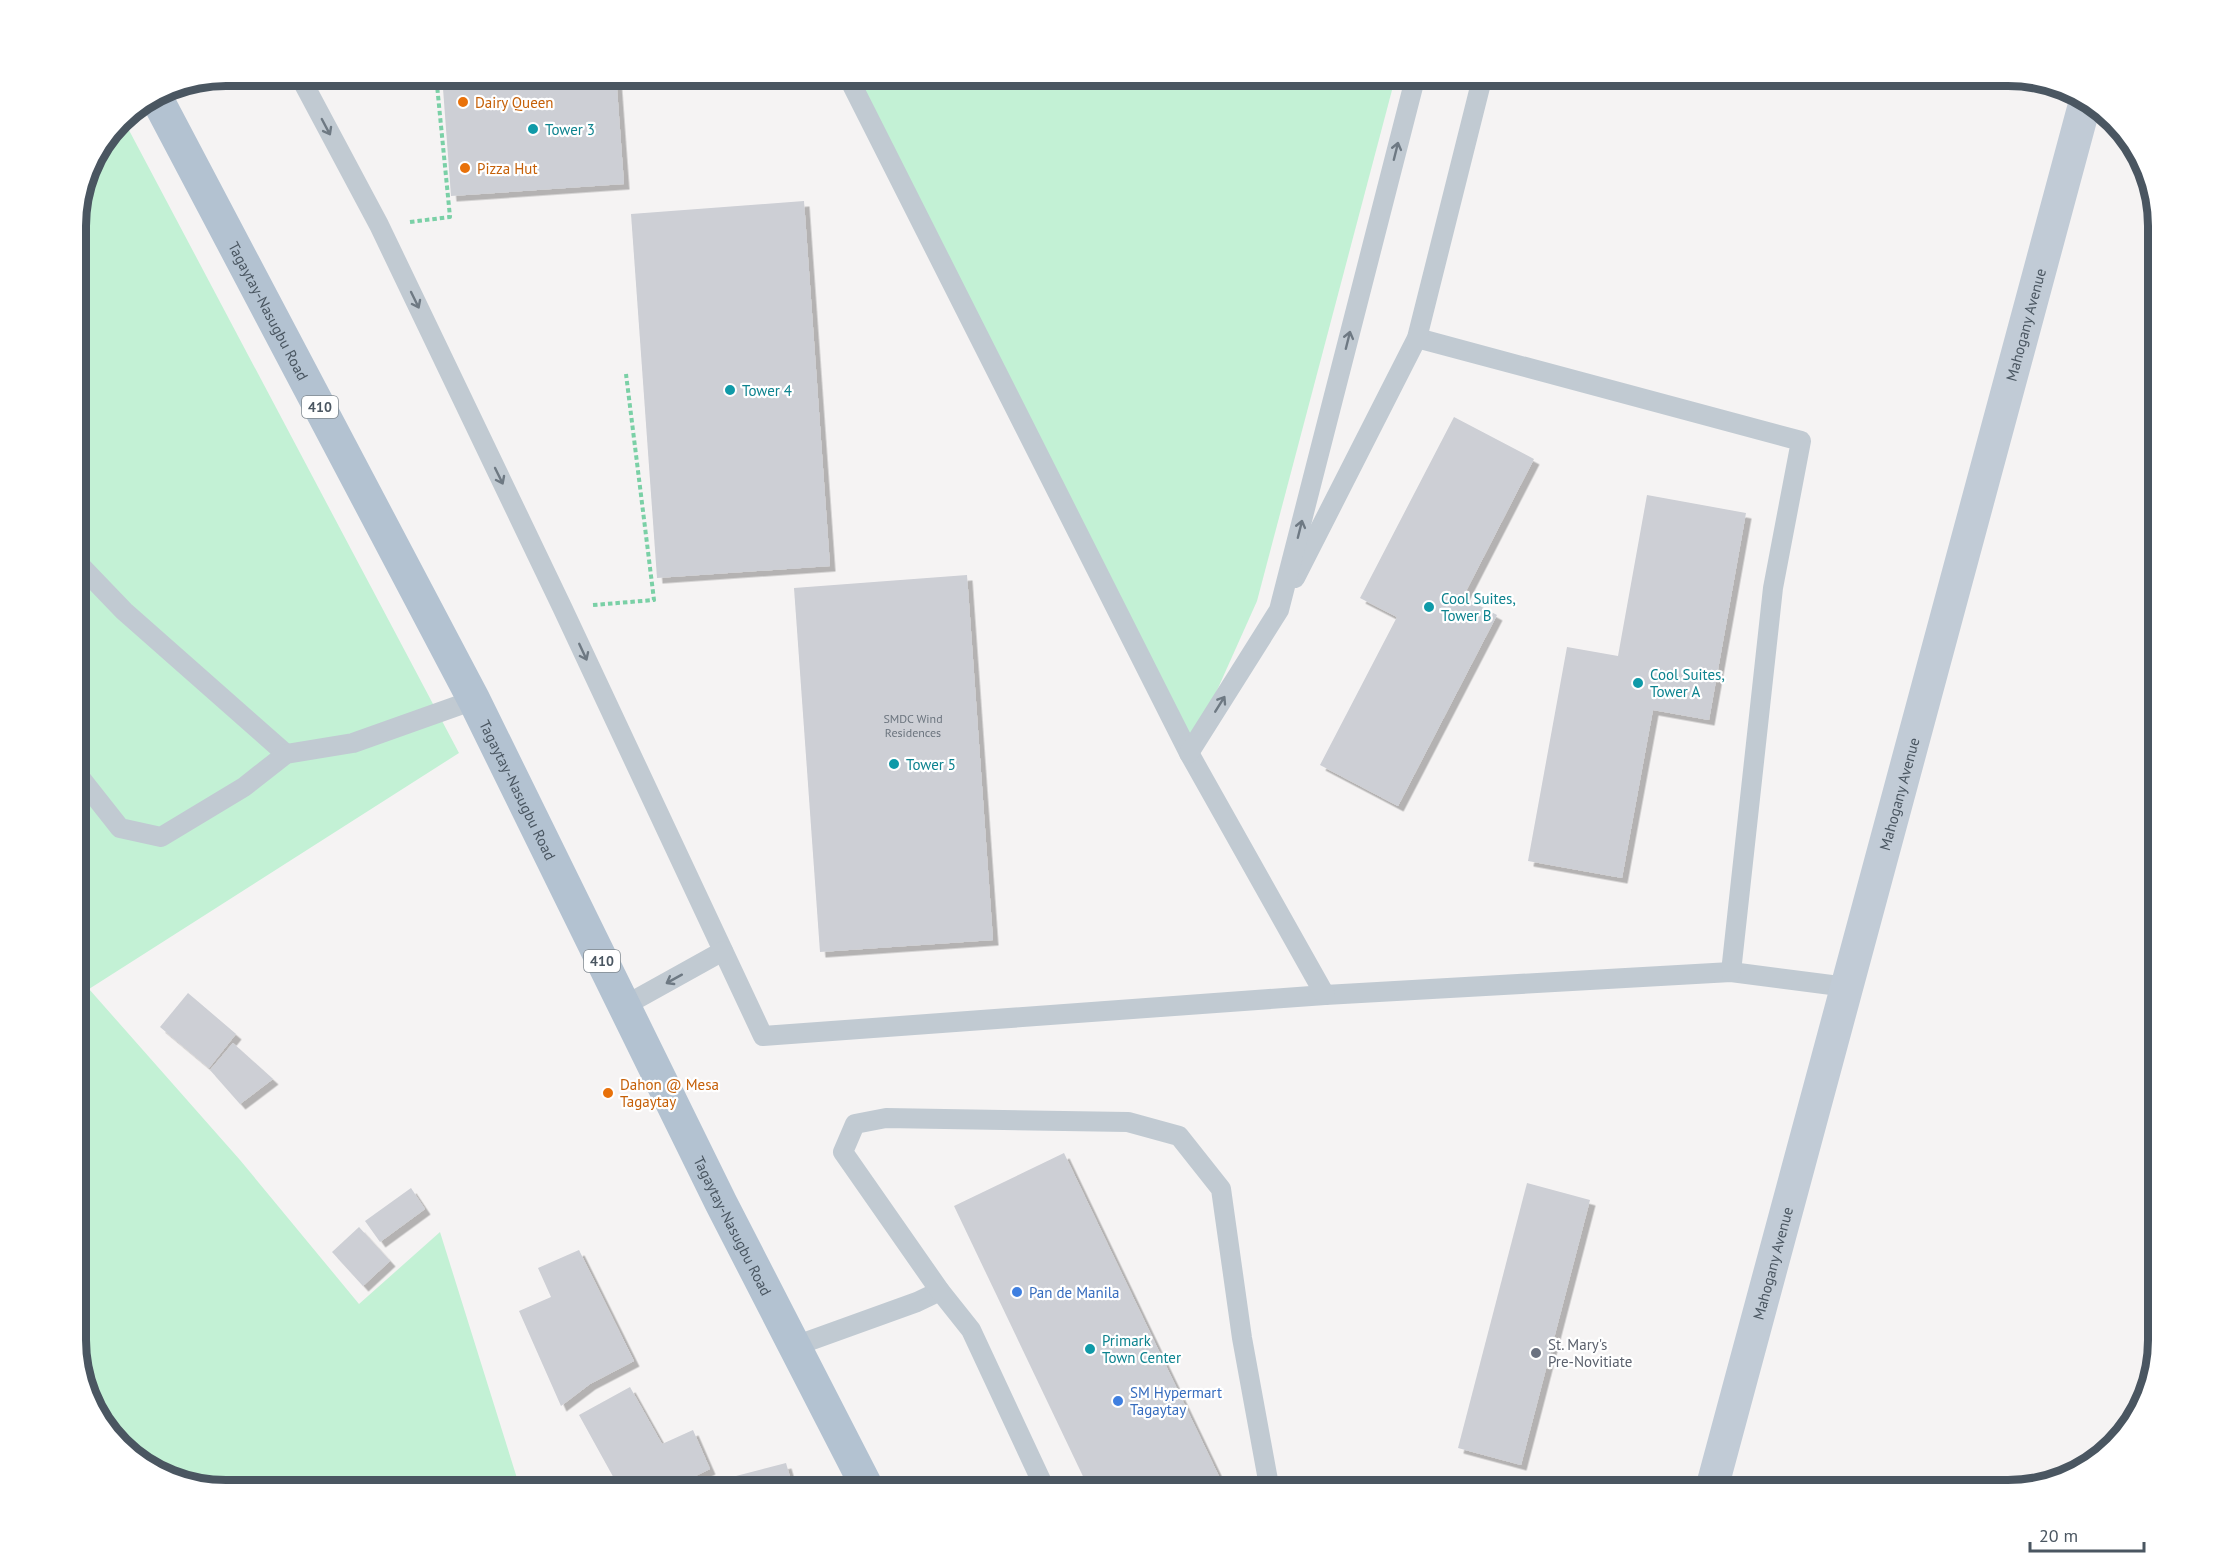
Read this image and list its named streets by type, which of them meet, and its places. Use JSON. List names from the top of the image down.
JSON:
{
  "streets": {
    "main road": ["Tagaytay-Nasugbu Road", "Mahogany Avenue", "410"]
  },
  "places": [
    "Dairy Queen",
    "Tower 3",
    "Pizza Hut",
    "Tower 4",
    "Cool Suites, Tower B",
    "Cool Suites, Tower A",
    "Tower 5",
    "Dahon @ Mesa Tagaytay",
    "Pan de Manila",
    "Primark Town Center",
    "St. Mary's Pre-Novitiate",
    "SM Hypermart Tagaytay"
  ],
  "house_numbers": ["SMDC Wind Residences"],
  "scale_bar": "20 m"
}
